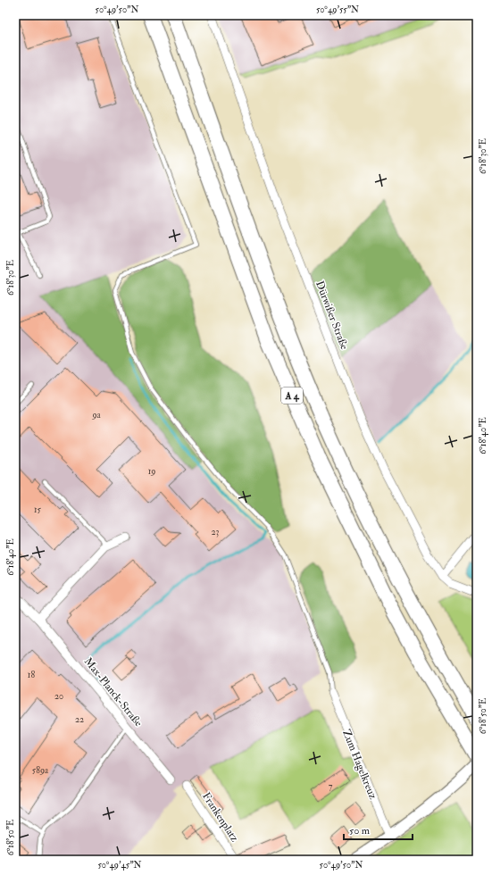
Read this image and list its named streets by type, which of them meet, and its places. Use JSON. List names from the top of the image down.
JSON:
{
  "streets": {
    "highway": ["A 4"],
    "street": [
      "Dürwißer Straße",
      "Max-Planck-Straße",
      "Zum Hagelkreuz",
      "Frankenplatz"
    ]
  },
  "house_numbers": [
    "9a",
    "19",
    "15",
    "23",
    "18",
    "20",
    "22",
    "589a",
    "7"
  ],
  "scale_bar": "50 m",
  "coordinates": [
    "50°49'50\"N",
    "50°49'55\"N",
    "6°18'30\"E",
    "6°18'40\"E",
    "6°18'50\"E",
    "50°49'45\"N"
  ]
}
